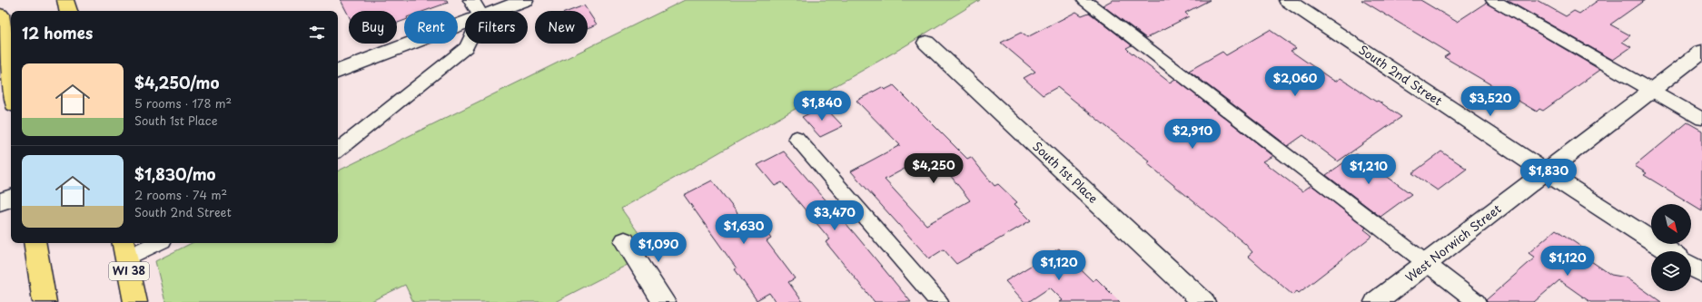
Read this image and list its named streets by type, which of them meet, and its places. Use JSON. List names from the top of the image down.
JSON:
{
  "streets": {
    "main road": ["WI 38"],
    "street": ["South 2nd Street", "South 1st Place", "West Norwich Street"]
  },
  "crossings": [
    ["South 2nd Street", "West Norwich Street"]
  ],
  "north": "bottom right",
  "page": {
    "chip": [
      "Buy",
      "Rent",
      "Filters",
      "New"
    ],
    "heading": "12 homes",
    "list": [
      {
        "name": "$4,250/mo",
        "note": "5 rooms · 178 m² · South 1st Place"
      },
      {
        "name": "$1,830/mo",
        "note": "2 rooms · 74 m² · South 2nd Street"
      }
    ],
    "price": [
      "$2,060",
      "$3,520",
      "$1,840",
      "$2,910",
      "$4,250",
      "$1,210",
      "$1,830",
      "$3,470",
      "$1,630",
      "$1,090",
      "$1,120",
      "$1,120"
    ]
  }
}
